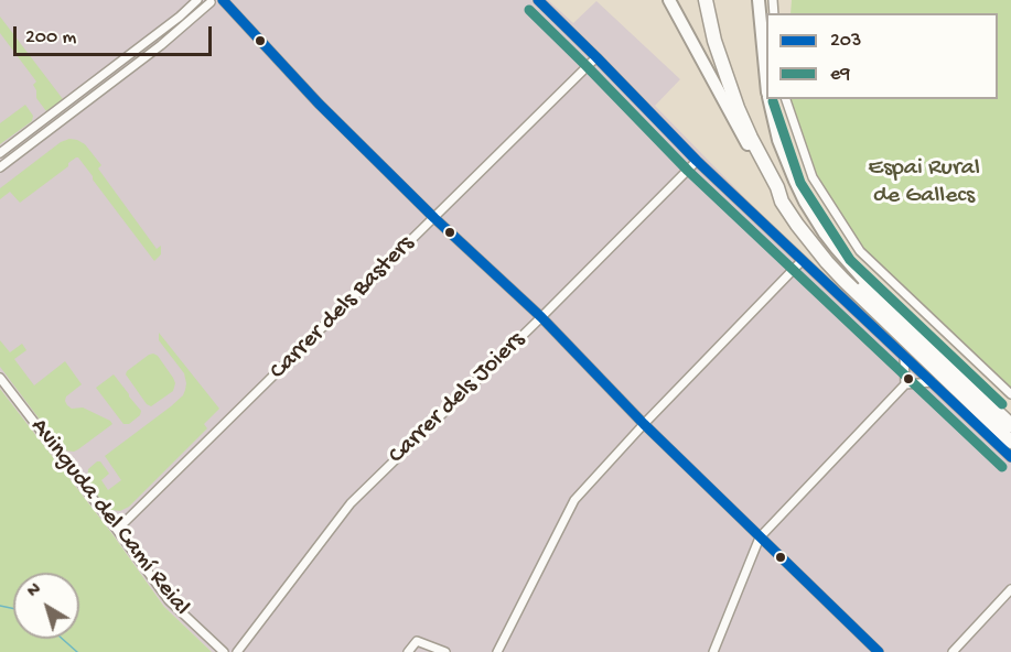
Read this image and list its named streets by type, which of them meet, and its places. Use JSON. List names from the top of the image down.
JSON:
{
  "streets": {
    "street": ["Carrer dels Basters", "Carrer dels Joiers", "Avinguda del Camí Reial"]
  },
  "crossings": [
    ["Carrer dels Basters", "Avinguda del Camí Reial"]
  ],
  "parks": ["Espai Rural de Gallecs"],
  "lines": ["transit line 203", "transit line e9"],
  "legend": ["203", "e9"],
  "scale_bar": "200 m",
  "north": "top left"
}
